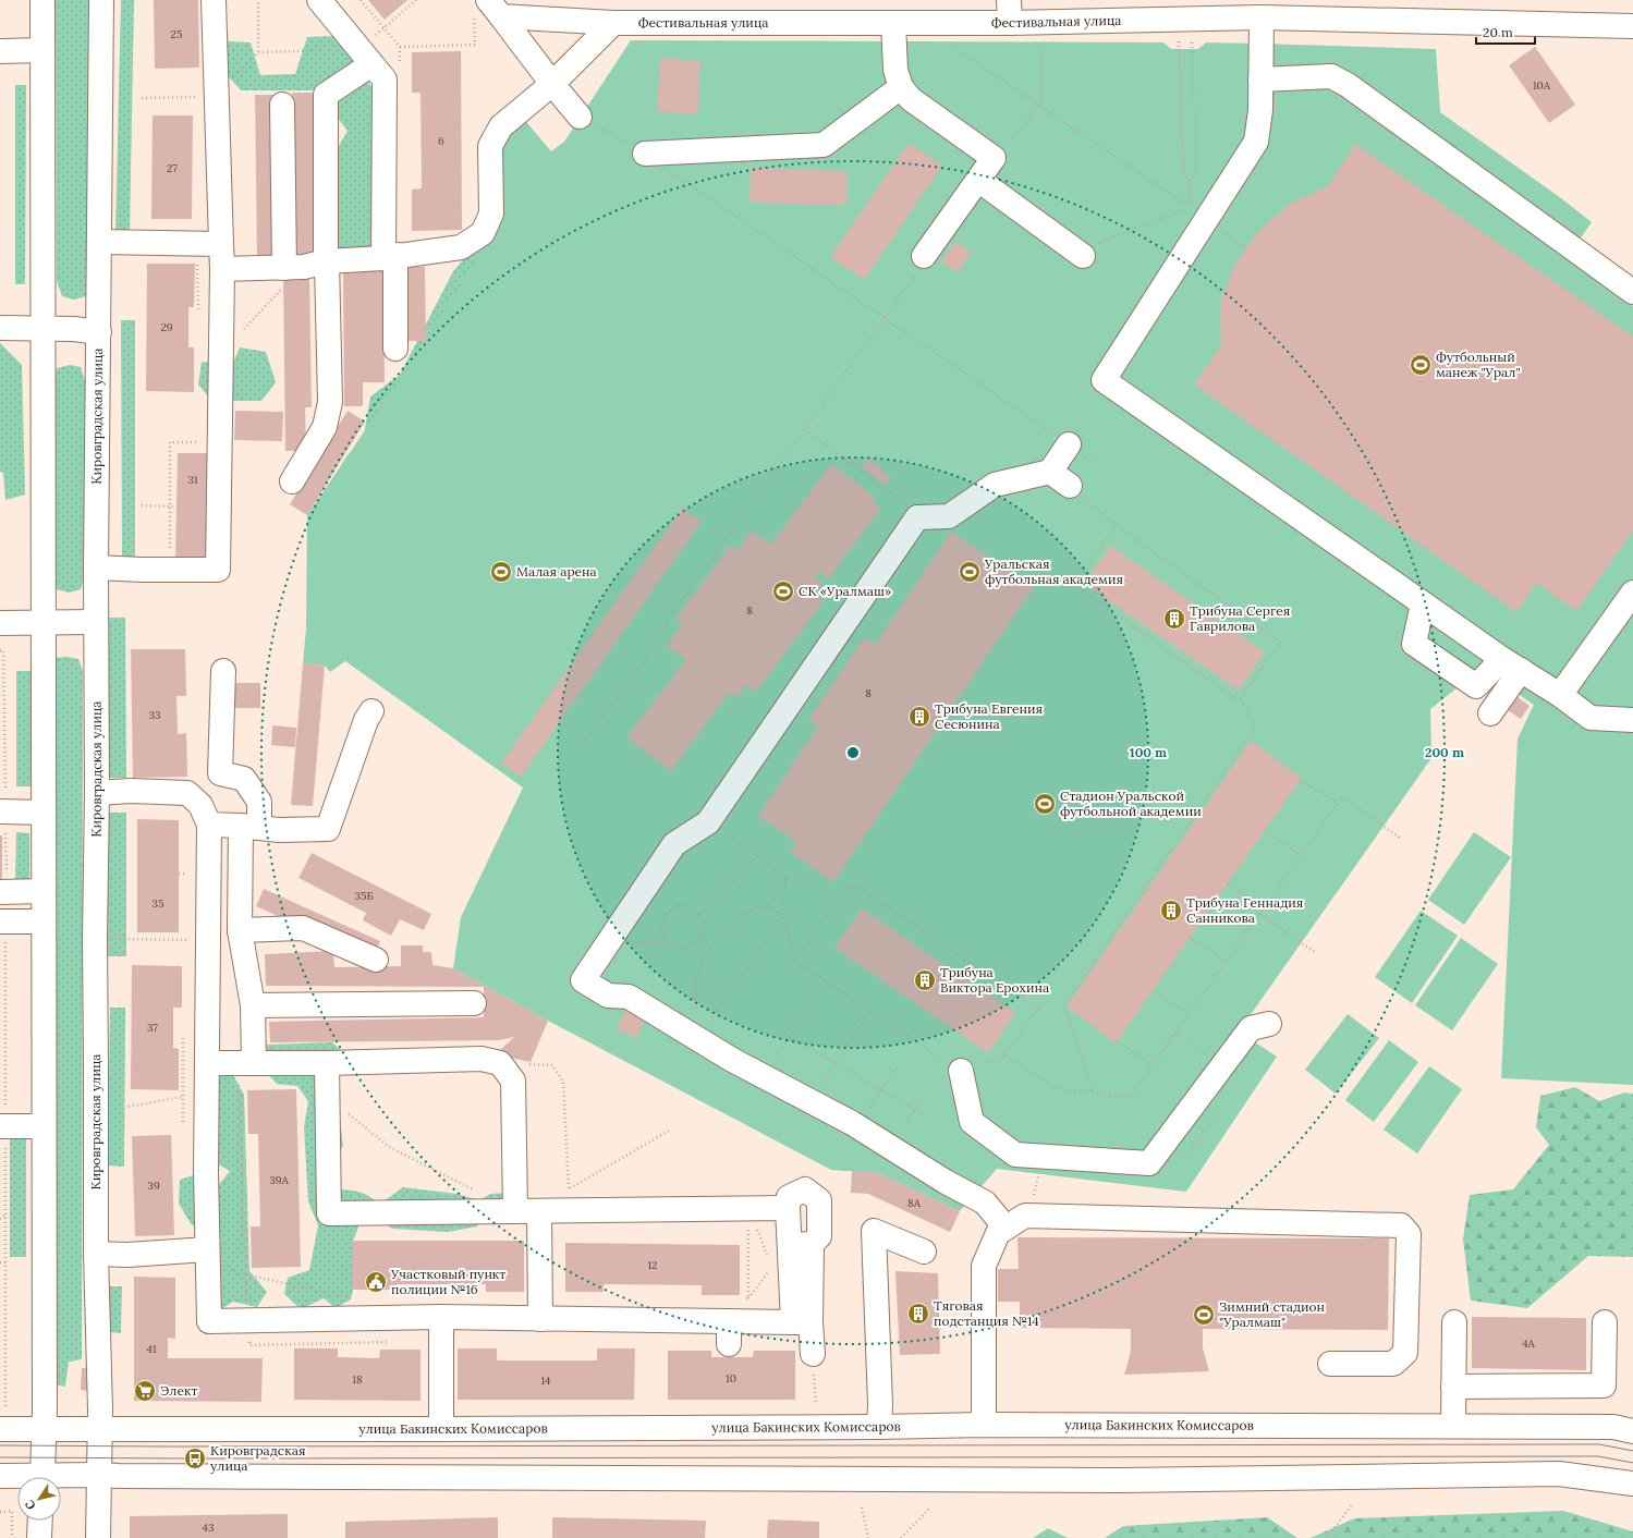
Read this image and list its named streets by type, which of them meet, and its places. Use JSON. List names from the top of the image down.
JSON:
{
  "streets": {
    "main road": ["Фестивальная улица", "Кировградская улица", "улица Бакинских Комиссаров"]
  },
  "crossings": [
    ["Кировградская улица", "улица Бакинских Комиссаров"]
  ],
  "places": {
    "sports": [
      "Футбольный манеж \"Урал\"",
      "Малая арена",
      "Уральская футбольная академия",
      "СК «Уралмаш»",
      "Стадион Уральской футбольной академии",
      "Зимний стадион \"Уралмаш\""
    ],
    "building": [
      "Трибуна Сергея Гаврилова",
      "Трибуна Евгения Сесюнина",
      "Трибуна Геннадия Санникова",
      "Трибуна Виктора Ерохина",
      "Тяговая подстанция №14"
    ],
    "public building": ["Участковый пункт полиции №16"],
    "supermarket": ["Элект"],
    "bus stop": ["Кировградская улица"]
  },
  "house_numbers": [
    "25",
    "10А",
    "6",
    "27",
    "29",
    "31",
    "8",
    "8",
    "33",
    "35Б",
    "35",
    "37",
    "39А",
    "39",
    "8А",
    "12",
    "4А",
    "41",
    "10",
    "18",
    "14",
    "43"
  ],
  "scale_bar": "20 m",
  "north": "bottom left",
  "rings": ["100 m", "200 m"]
}
